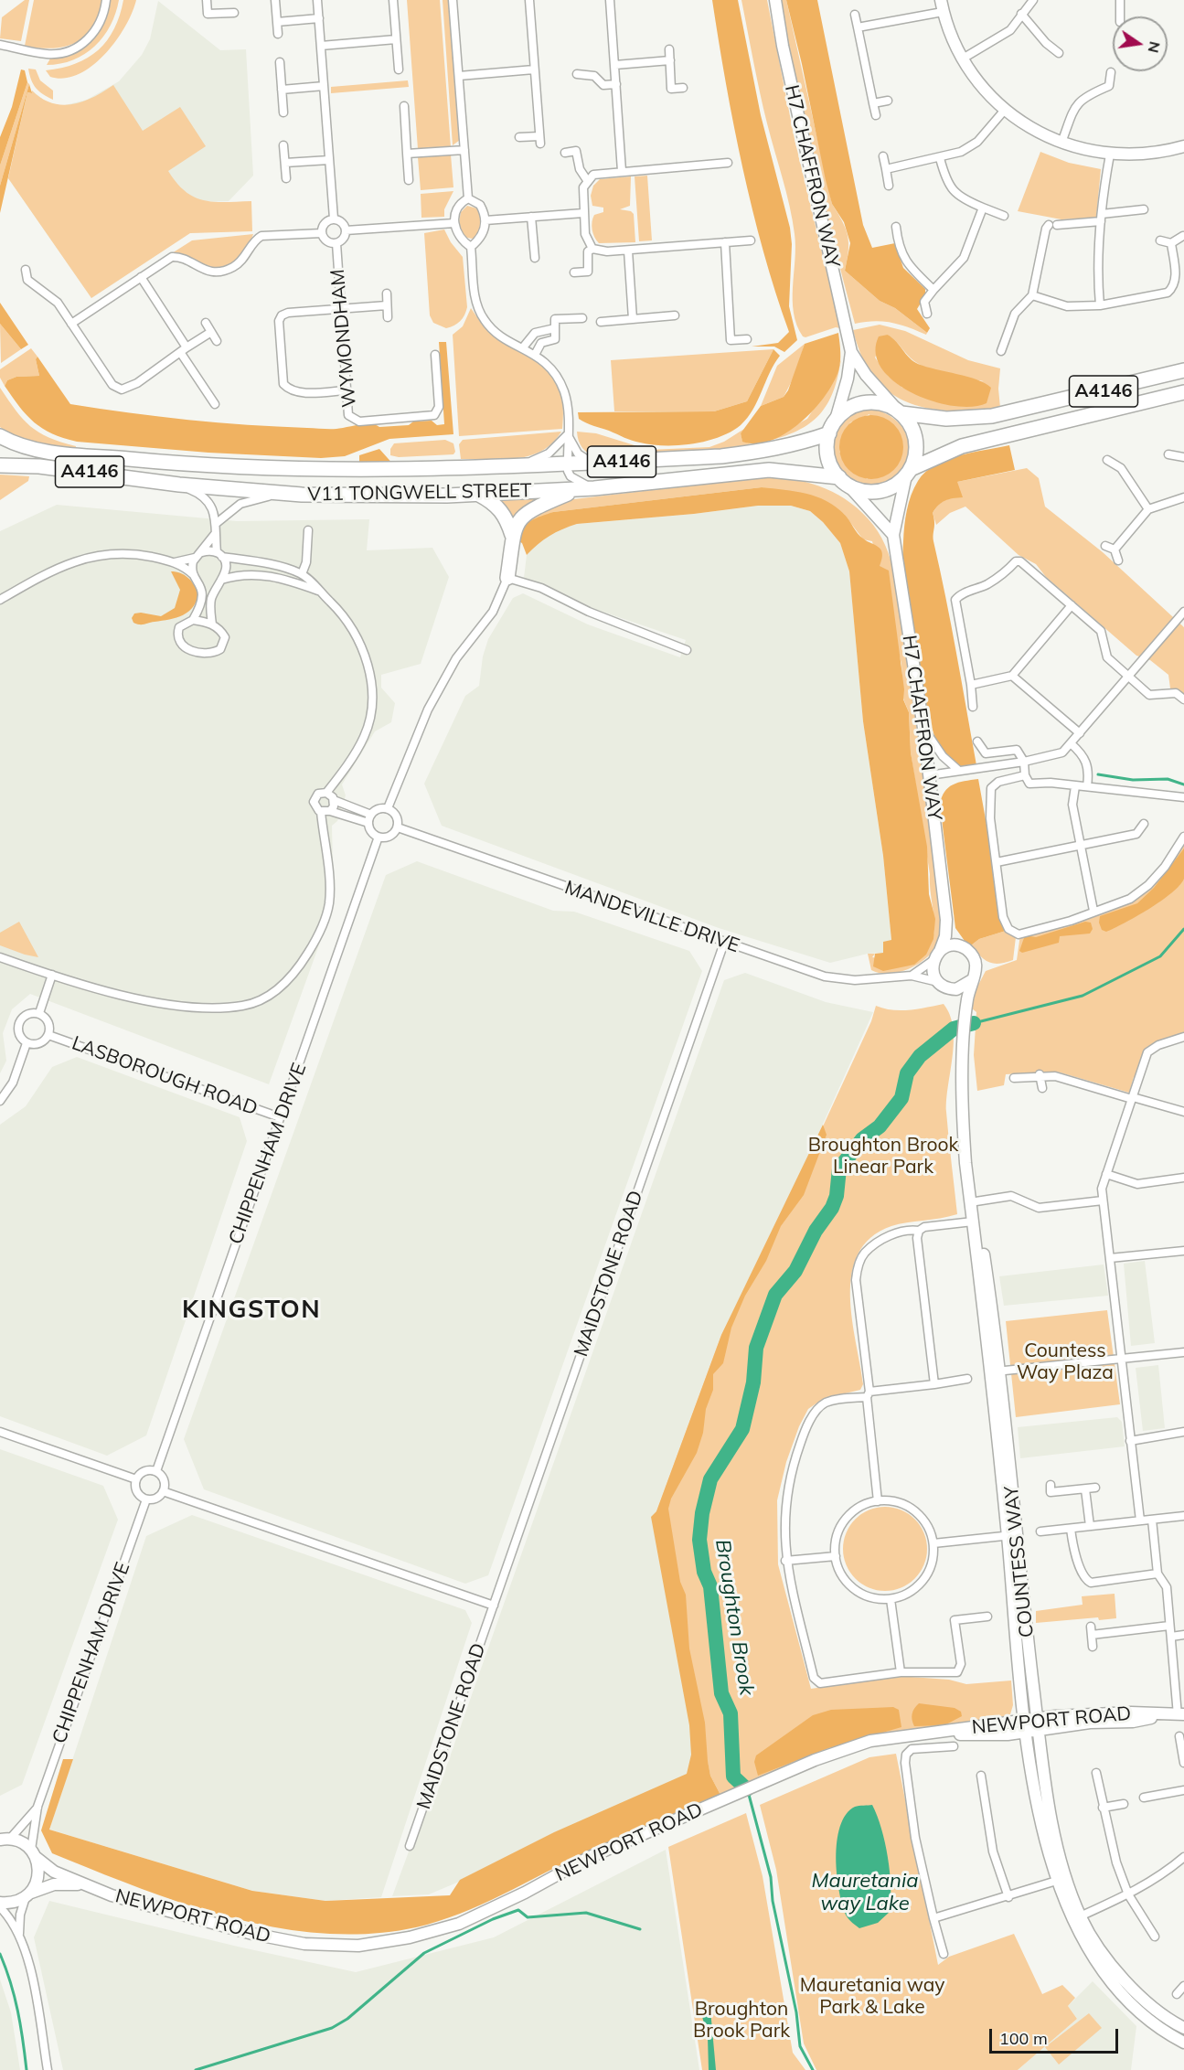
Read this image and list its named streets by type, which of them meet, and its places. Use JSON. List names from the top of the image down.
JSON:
{
  "streets": {
    "highway": ["A4146", "V11 TONGWELL STREET"],
    "street": [
      "H7 CHAFFRON WAY",
      "WYMONDHAM",
      "MANDEVILLE DRIVE",
      "LASBOROUGH ROAD",
      "CHIPPENHAM DRIVE",
      "MAIDSTONE ROAD",
      "COUNTESS WAY",
      "NEWPORT ROAD"
    ]
  },
  "crossings": [
    ["H7 CHAFFRON WAY", "A4146"],
    ["H7 CHAFFRON WAY", "V11 TONGWELL STREET"],
    ["H7 CHAFFRON WAY", "MANDEVILLE DRIVE"],
    ["H7 CHAFFRON WAY", "COUNTESS WAY"],
    ["A4146", "V11 TONGWELL STREET"],
    ["MANDEVILLE DRIVE", "CHIPPENHAM DRIVE"],
    ["MANDEVILLE DRIVE", "MAIDSTONE ROAD"],
    ["MANDEVILLE DRIVE", "COUNTESS WAY"],
    ["LASBOROUGH ROAD", "CHIPPENHAM DRIVE"],
    ["CHIPPENHAM DRIVE", "NEWPORT ROAD"],
    ["COUNTESS WAY", "NEWPORT ROAD"]
  ],
  "districts": ["KINGSTON"],
  "water": ["Broughton Brook", "Mauretania way Lake"],
  "parks": [
    "Broughton Brook Linear Park",
    "Countess Way Plaza",
    "Mauretania way Park & Lake",
    "Broughton Brook Park"
  ],
  "scale_bar": "100 m",
  "north": "right"
}
